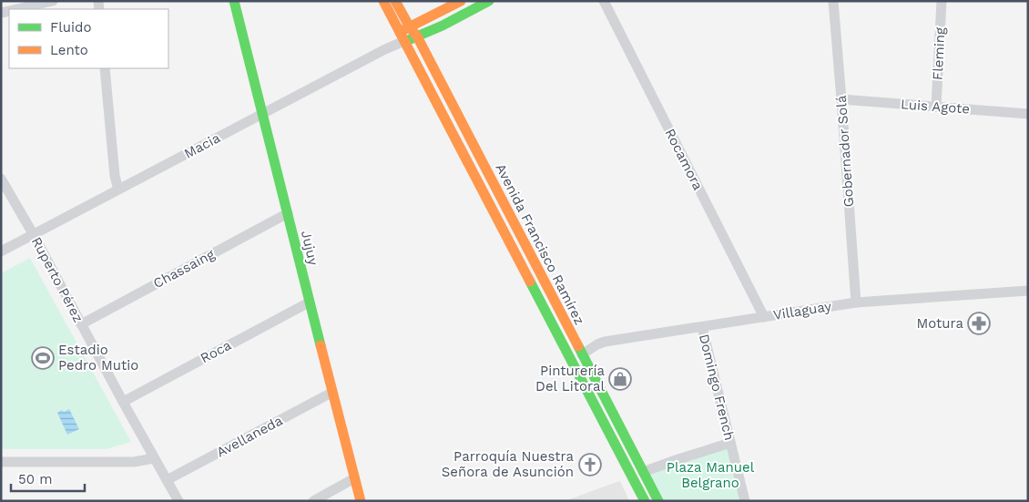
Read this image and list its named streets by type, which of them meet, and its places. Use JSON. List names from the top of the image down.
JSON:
{
  "streets": {
    "main road": ["Avenida Francisco Ramírez", "Jujuy"],
    "street": [
      "Fleming",
      "Luis Agote",
      "Macia",
      "Gobernador Solá",
      "Rocamora",
      "Chassaing",
      "Ruperto Pérez",
      "Villaguay",
      "Roca",
      "Domingo French",
      "Avellaneda"
    ]
  },
  "crossings": [
    ["Fleming", "Luis Agote"],
    ["Luis Agote", "Gobernador Solá"],
    ["Macia", "Avenida Francisco Ramírez"],
    ["Macia", "Jujuy"],
    ["Macia", "Ruperto Pérez"],
    ["Gobernador Solá", "Villaguay"],
    ["Rocamora", "Villaguay"],
    ["Avenida Francisco Ramírez", "Villaguay"],
    ["Jujuy", "Chassaing"],
    ["Jujuy", "Roca"],
    ["Jujuy", "Avellaneda"],
    ["Chassaing", "Ruperto Pérez"],
    ["Ruperto Pérez", "Roca"],
    ["Ruperto Pérez", "Avellaneda"],
    ["Villaguay", "Domingo French"]
  ],
  "parks": ["Plaza Manuel Belgrano"],
  "places": {
    "pharmacy": ["Motura"],
    "sports": ["Estadio Pedro Mutio"],
    "shop": ["Pinturería Del Litoral"],
    "church": ["Parroquía Nuestra Señora de Asunción"]
  },
  "legend": ["Fluido", "Lento"],
  "scale_bar": "50 m"
}
